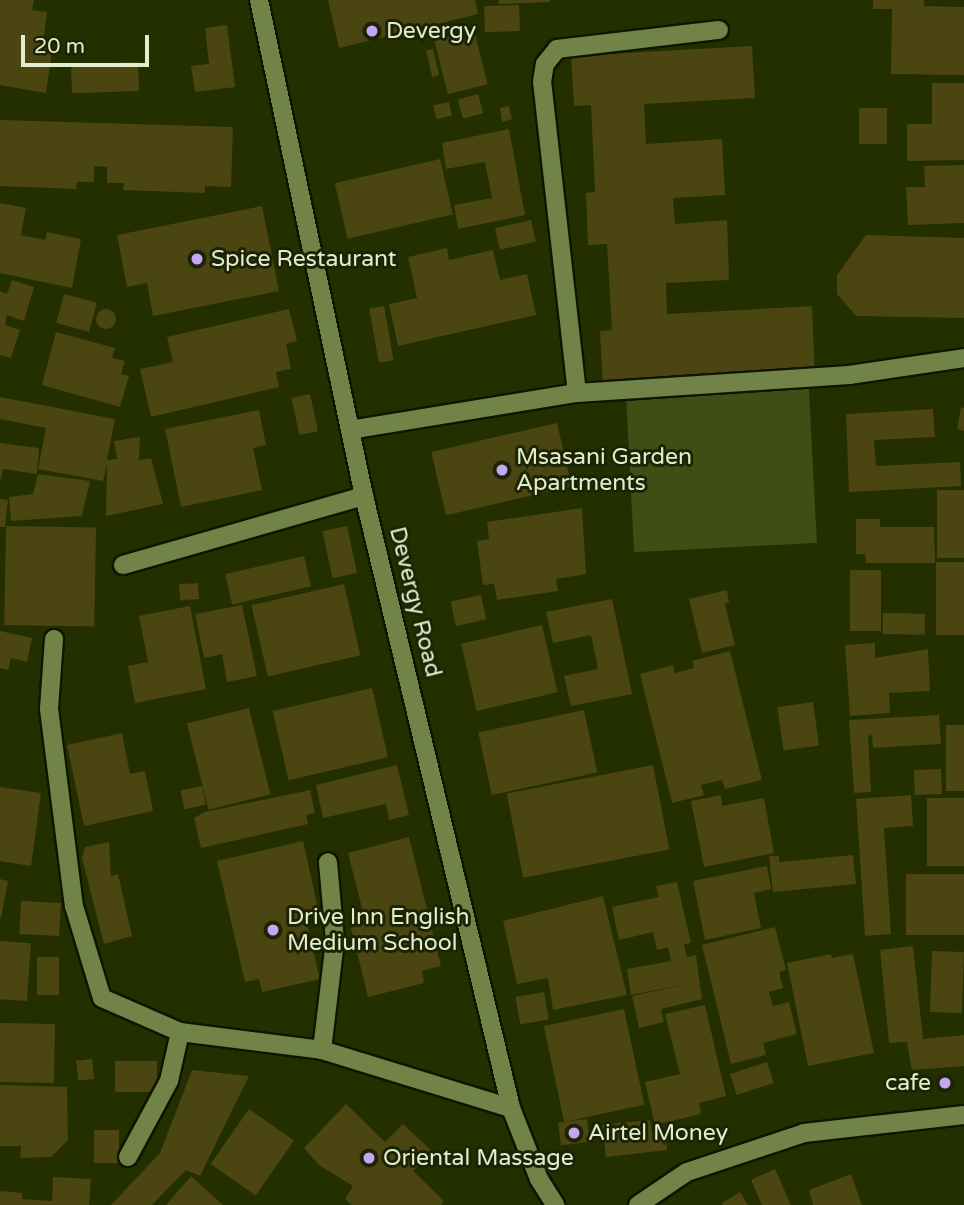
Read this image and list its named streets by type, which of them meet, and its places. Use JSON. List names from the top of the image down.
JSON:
{
  "streets": {
    "street": ["Devergy Road"]
  },
  "places": [
    "Devergy",
    "Spice Restaurant",
    "Msasani Garden Apartments",
    "Drive Inn English Medium School",
    "cafe",
    "Airtel Money",
    "Oriental Massage"
  ],
  "scale_bar": "20 m"
}
